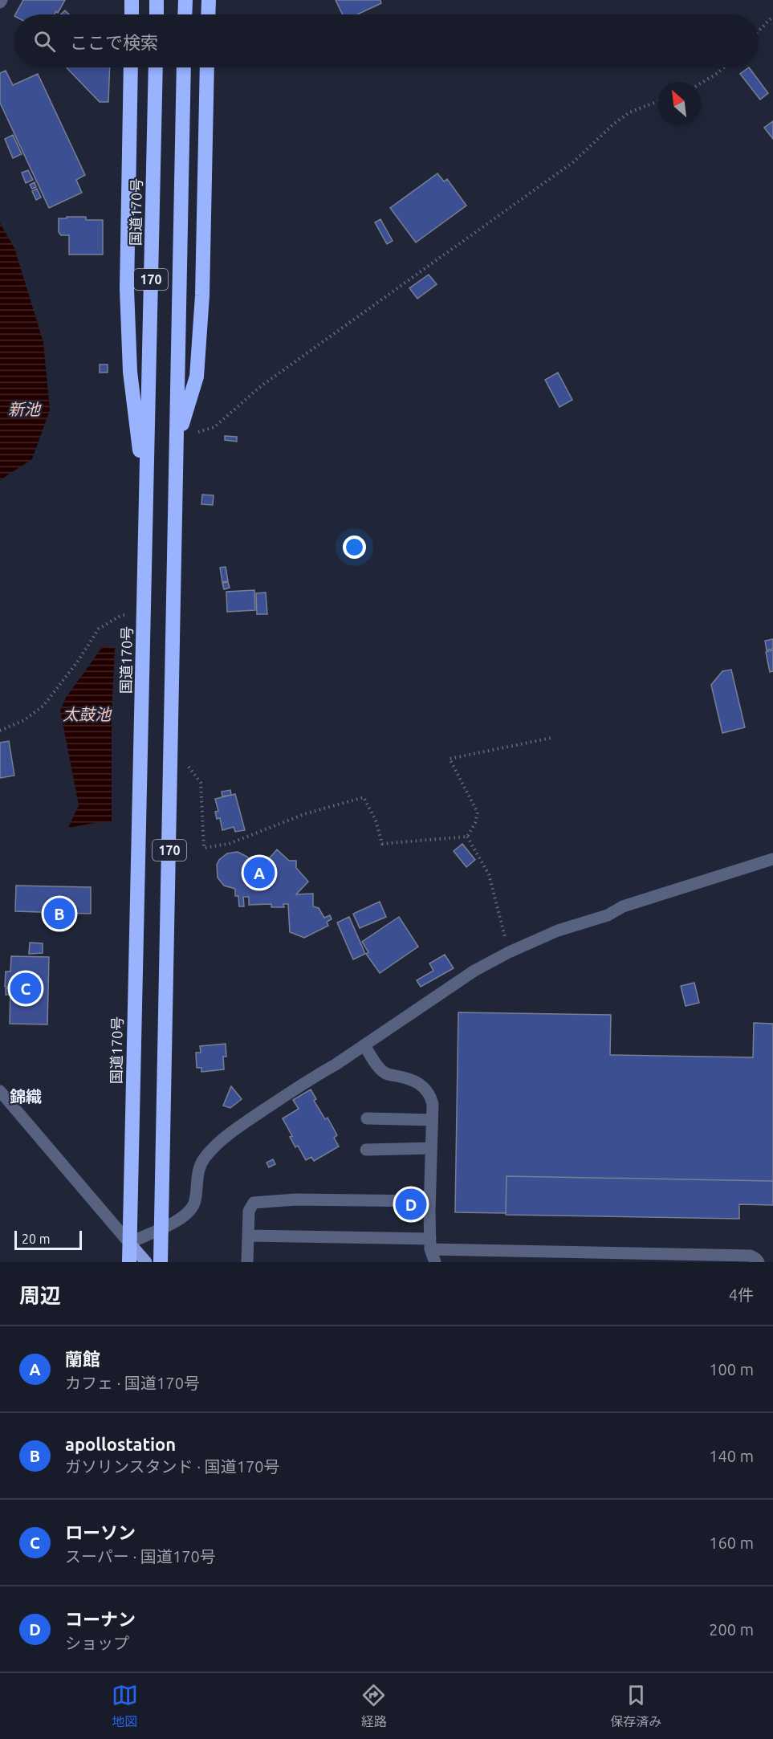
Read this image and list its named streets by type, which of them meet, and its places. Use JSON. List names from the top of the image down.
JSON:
{
  "streets": {
    "highway": ["国道170号", "170"]
  },
  "districts": ["錦織"],
  "water": ["新池", "太鼓池"],
  "scale_bar": "20 m",
  "north": "top left",
  "page": {
    "search": "ここで検索",
    "pins": [
      "A",
      "B",
      "C",
      "D"
    ],
    "scale": "20 m",
    "heading": ["周辺", "4件"],
    "list": [
      {
        "mark": "A",
        "name": "蘭館",
        "note": "カフェ · 国道170号",
        "value": "100 m"
      },
      {
        "mark": "B",
        "name": "apollostation",
        "note": "ガソリンスタンド · 国道170号",
        "value": "140 m"
      },
      {
        "mark": "C",
        "name": "ローソン",
        "note": "スーパー · 国道170号",
        "value": "160 m"
      },
      {
        "mark": "D",
        "name": "コーナン",
        "note": "ショップ",
        "value": "200 m"
      }
    ],
    "nav": ["地図", "経路", "保存済み"]
  }
}
